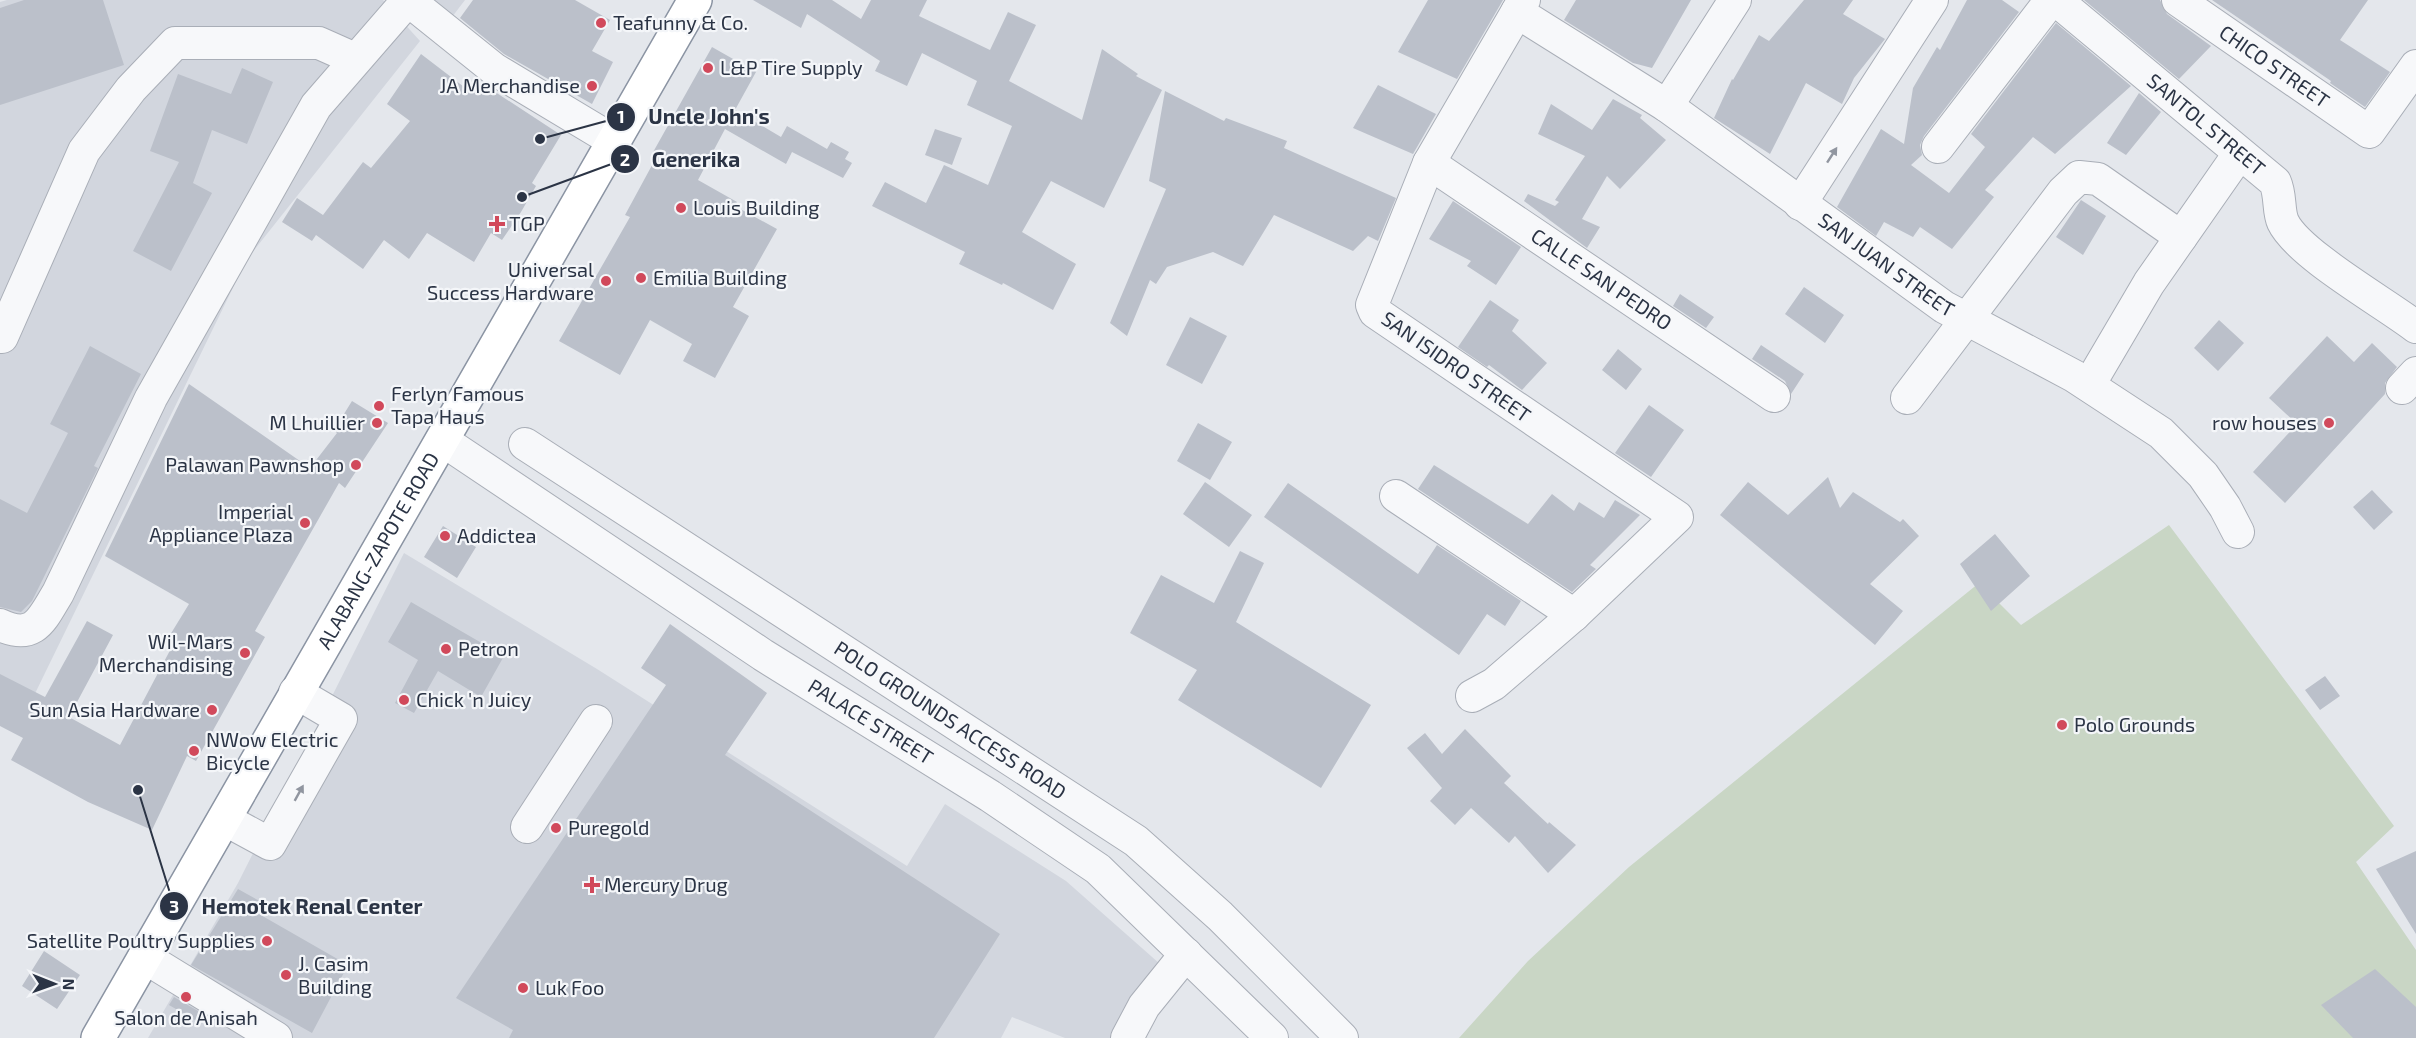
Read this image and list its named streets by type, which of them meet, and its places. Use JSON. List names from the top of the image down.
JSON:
{
  "streets": {
    "highway": ["ALABANG-ZAPOTE ROAD"],
    "street": [
      "CHICO STREET",
      "SANTOL STREET",
      "SAN JUAN STREET",
      "CALLE SAN PEDRO",
      "SAN ISIDRO STREET",
      "POLO GROUNDS ACCESS ROAD",
      "PALACE STREET"
    ]
  },
  "crossings": [
    ["SAN JUAN STREET", "SAN ISIDRO STREET"],
    ["CALLE SAN PEDRO", "SAN ISIDRO STREET"],
    ["ALABANG-ZAPOTE ROAD", "PALACE STREET"]
  ],
  "places": {
    "other": [
      "Teafunny & Co.",
      "L&P Tire Supply",
      "JA Merchandise",
      "Uncle John's",
      "Generika",
      "Louis Building",
      "Emilia Building",
      "Universal Success Hardware",
      "Ferlyn Famous Tapa Haus",
      "M Lhuillier",
      "row houses",
      "Palawan Pawnshop",
      "Imperial Appliance Plaza",
      "Addictea",
      "Petron",
      "Wil-Mars Merchandising",
      "Chick 'n Juicy",
      "Sun Asia Hardware",
      "Polo Grounds",
      "NWow Electric Bicycle",
      "Hemotek Renal Center",
      "Puregold",
      "Satellite Poultry Supplies",
      "J. Casim Building",
      "Luk Foo",
      "Salon de Anisah"
    ],
    "health": ["TGP", "Mercury Drug"]
  },
  "north": "right"
}
